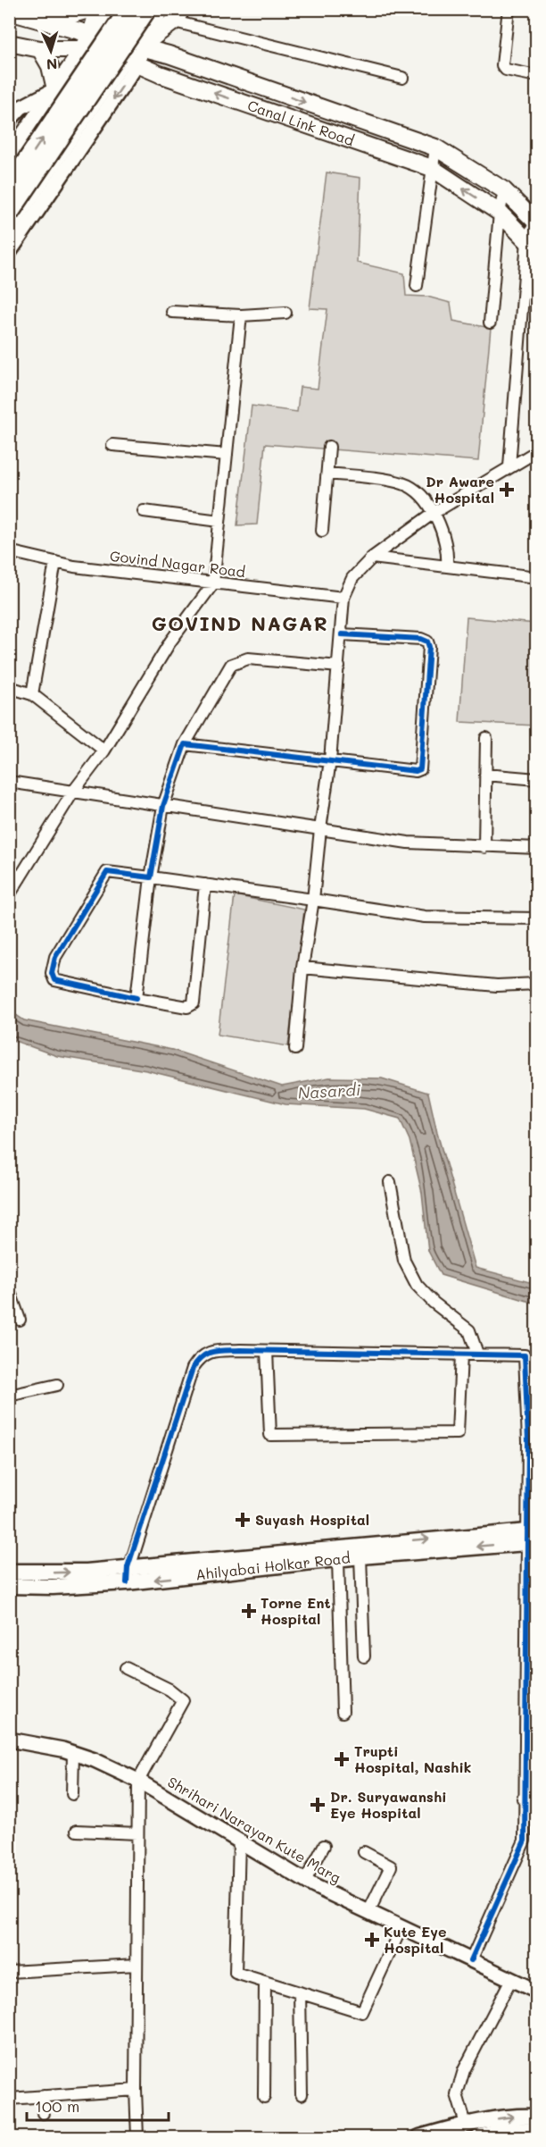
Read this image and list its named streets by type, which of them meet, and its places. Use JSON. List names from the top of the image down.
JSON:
{
  "streets": {
    "main road": ["Canal Link Road", "Ahilyabai Holkar Road"],
    "street": ["Govind Nagar Road", "Shrihari Narayan Kute Marg"]
  },
  "districts": ["GOVIND NAGAR"],
  "water": ["Nasardi"],
  "places": {
    "health": [
      "Dr Aware Hospital",
      "Suyash Hospital",
      "Torne Ent Hospital",
      "Trupti Hospital, Nashik",
      "Dr. Suryawanshi Eye Hospital",
      "Kute Eye Hospital"
    ]
  },
  "scale_bar": "100 m",
  "north": "bottom"
}
